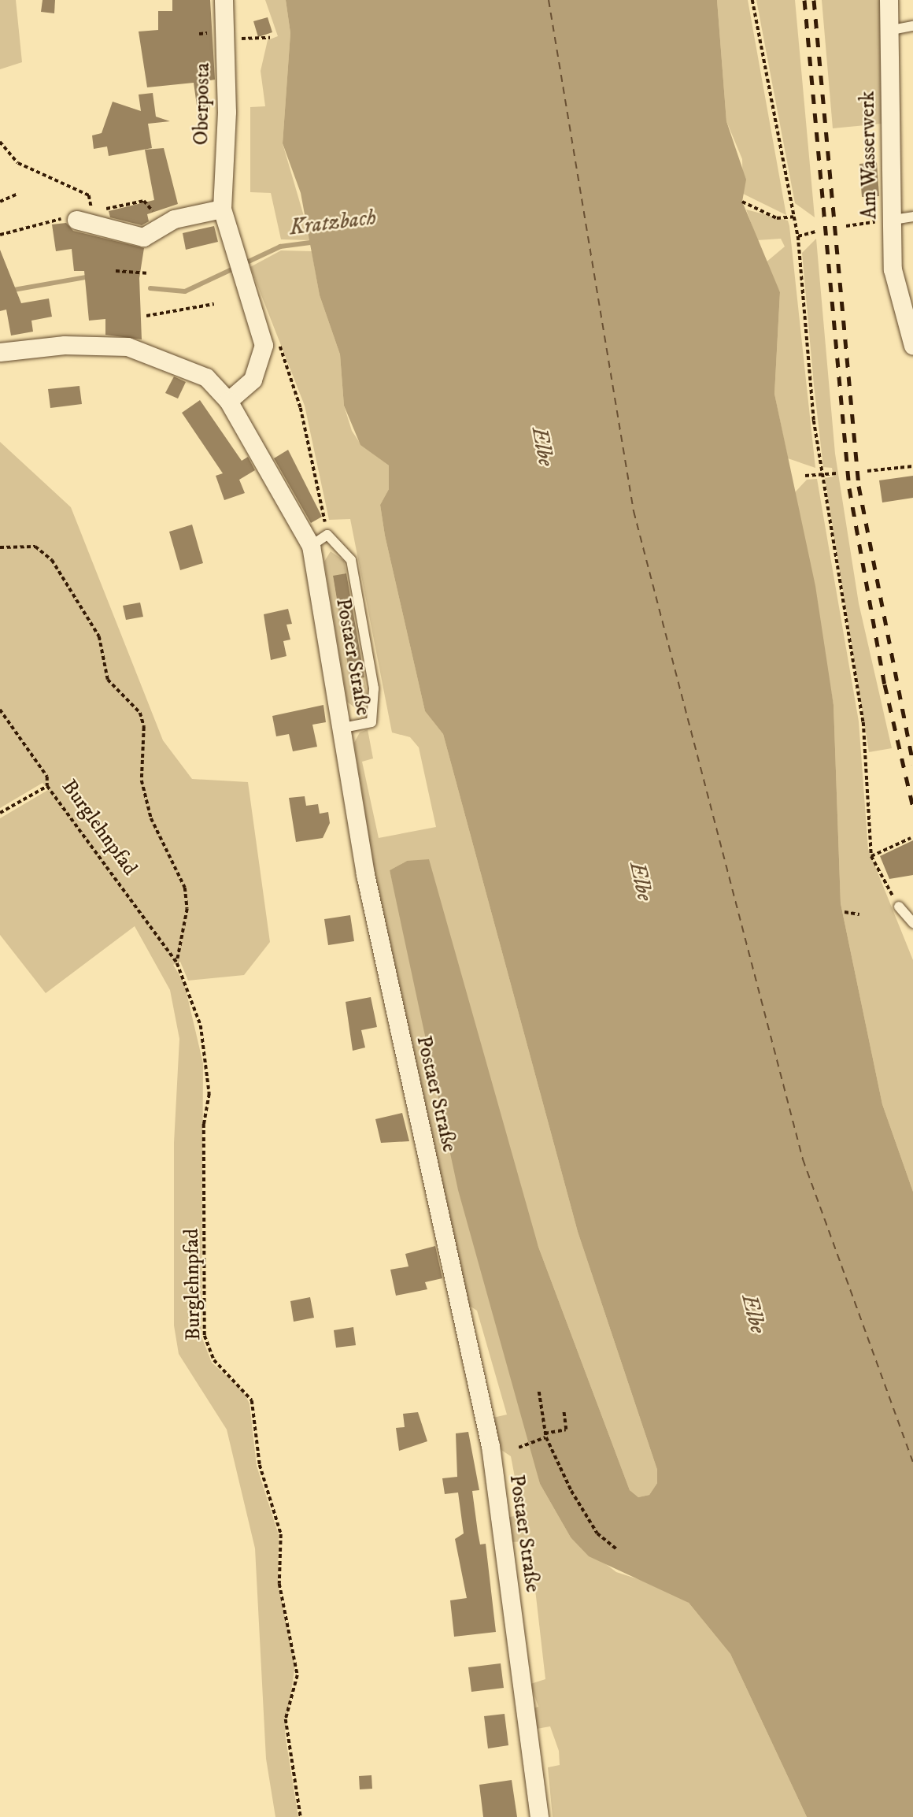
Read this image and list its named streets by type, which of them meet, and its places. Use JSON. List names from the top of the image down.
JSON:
{
  "streets": {
    "street": ["Oberposta", "Am Wasserwerk", "Postaer Straße"],
    "path": ["Burglehnpfad"]
  },
  "crossings": [
    ["Oberposta", "Postaer Straße"]
  ],
  "water": ["Kratzbach", "Elbe"]
}
